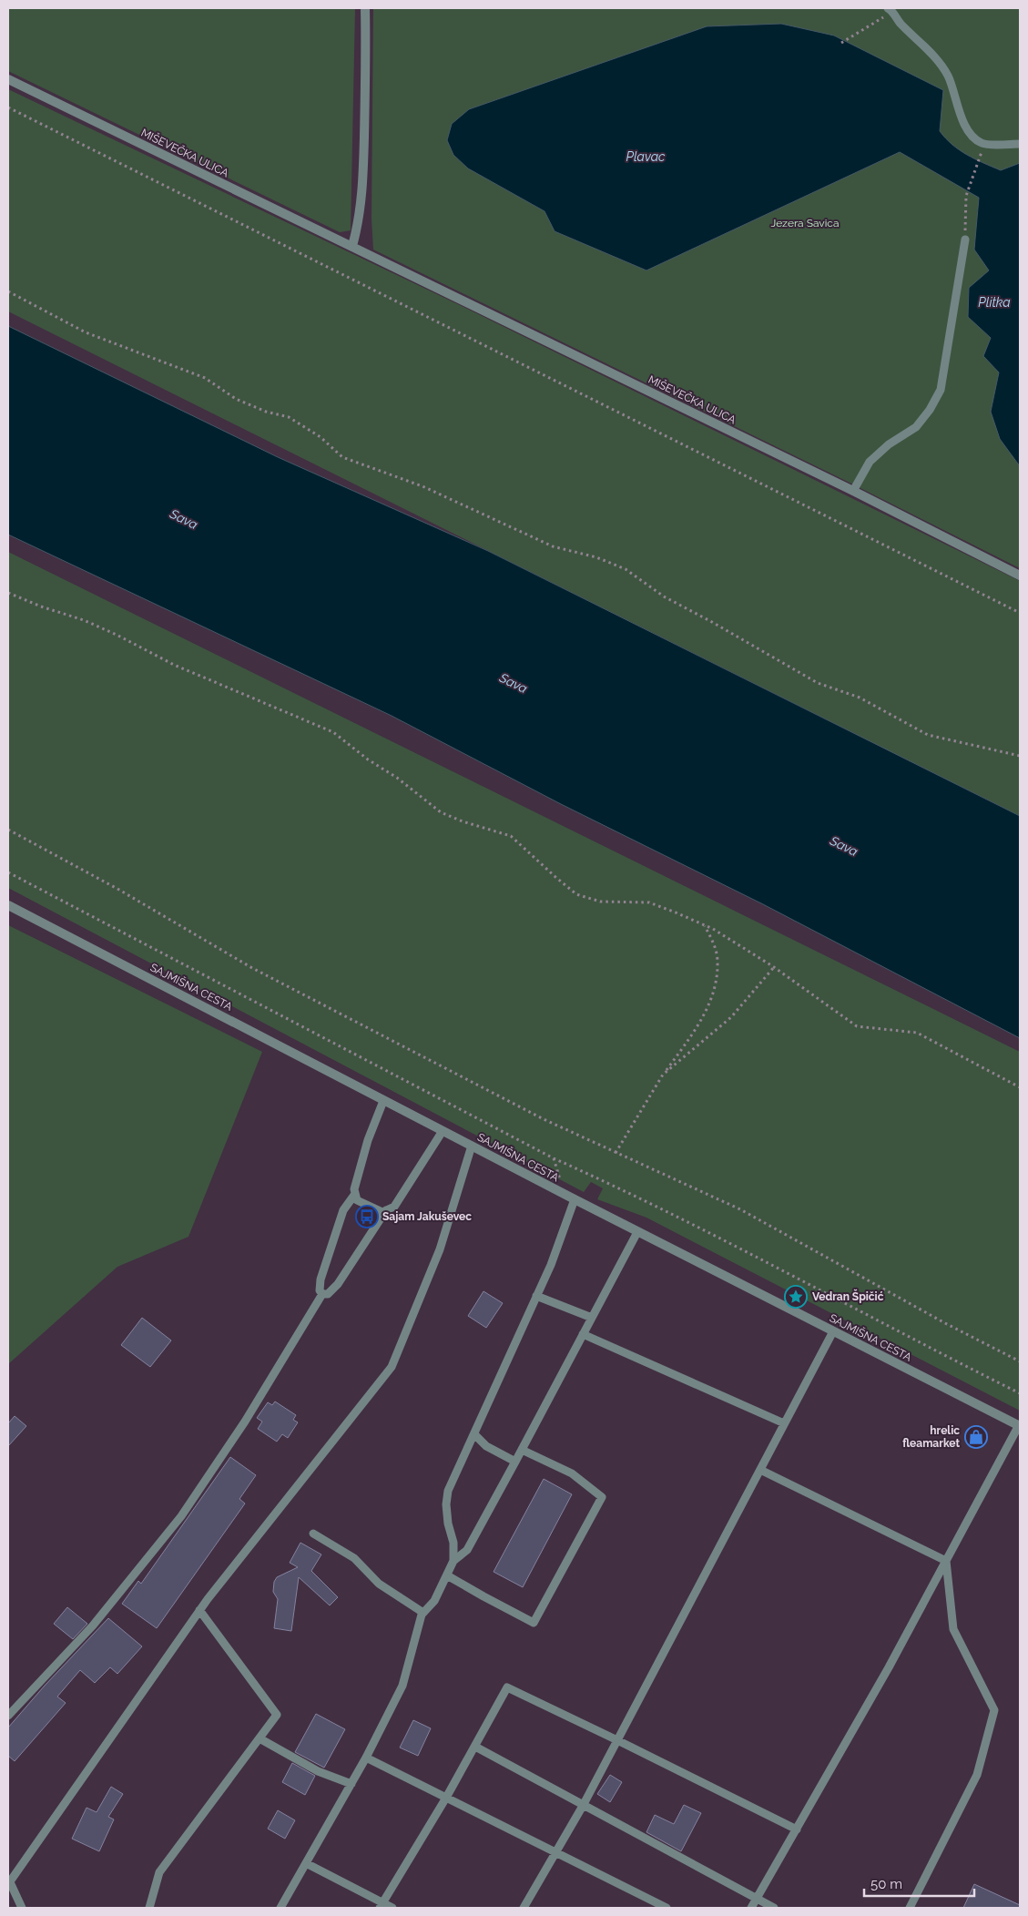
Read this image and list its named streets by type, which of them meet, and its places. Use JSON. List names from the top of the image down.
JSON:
{
  "streets": {
    "street": ["MIŠEVEČKA ULICA", "SAJMIŠNA CESTA"]
  },
  "water": ["Plavac", "Plitka", "Sava"],
  "parks": ["Jezera Savica"],
  "places": {
    "bus stop": ["Sajam Jakuševec"],
    "place": ["Vedran Špičić"],
    "shop": ["hrelic fleamarket"]
  },
  "scale_bar": "50 m"
}
